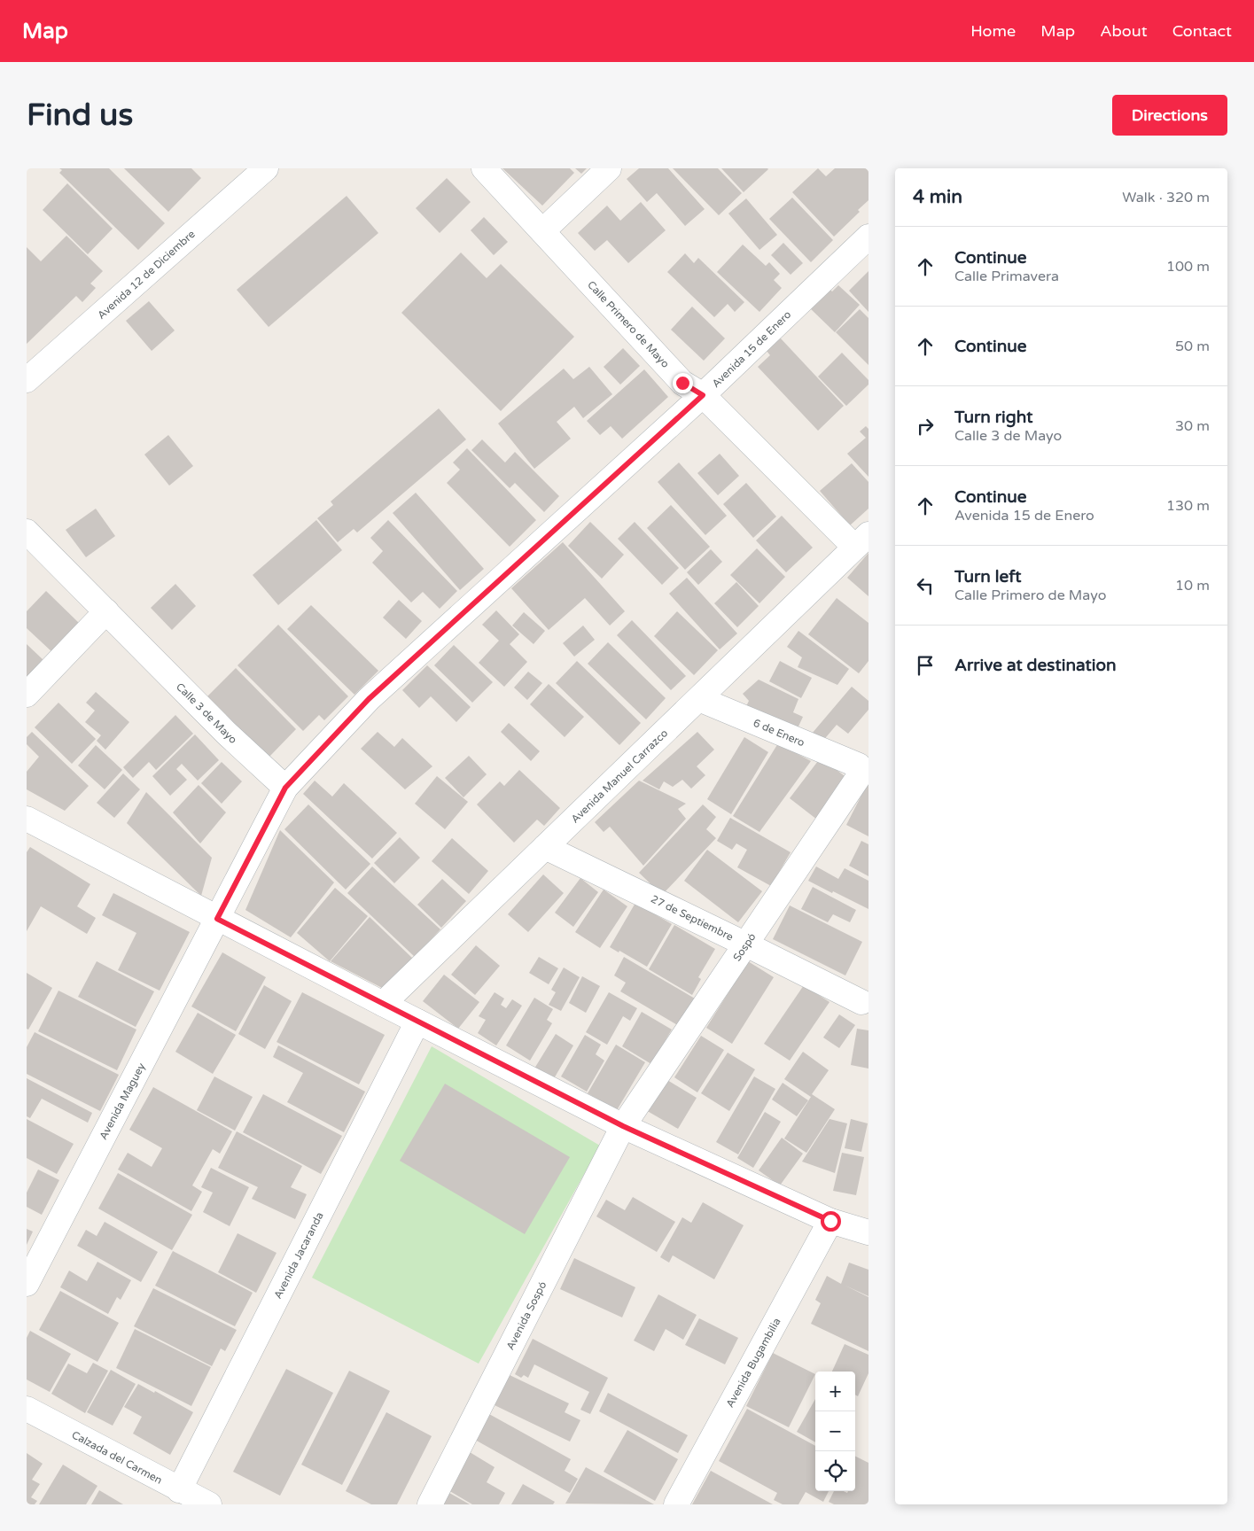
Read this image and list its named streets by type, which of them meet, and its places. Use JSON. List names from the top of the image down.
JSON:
{
  "streets": {
    "street": [
      "Avenida 12 de Diciembre",
      "Calle Primero de Mayo",
      "Avenida 15 de Enero",
      "Calle 3 de Mayo",
      "6 de Enero",
      "Avenida Manuel Carrazco",
      "27 de Septiembre",
      "Sospó",
      "Avenida Maguey",
      "Avenida Jacaranda",
      "Avenida Sospó",
      "Avenida Bugambilia",
      "Calzada del Carmen"
    ]
  },
  "crossings": [
    ["Calle Primero de Mayo", "Avenida 15 de Enero"],
    ["Calle Primero de Mayo", "Avenida Manuel Carrazco"],
    ["Avenida 15 de Enero", "Calle 3 de Mayo"],
    ["6 de Enero", "Avenida Manuel Carrazco"],
    ["6 de Enero", "Sospó"],
    ["Avenida Manuel Carrazco", "27 de Septiembre"],
    ["27 de Septiembre", "Sospó"],
    ["Sospó", "Avenida Sospó"],
    ["Avenida Jacaranda", "Calzada del Carmen"]
  ],
  "page": {
    "header": "Map",
    "nav": [
      "Home",
      "Map",
      "About",
      "Contact"
    ],
    "buttons": "Directions",
    "title": "Find us",
    "heading": ["4 min", "Walk · 320 m"],
    "list": [
      ["Continue", "Calle Primavera", "100 m"],
      ["Continue", "50 m"],
      ["Turn right", "Calle 3 de Mayo", "30 m"],
      ["Continue", "Avenida 15 de Enero", "130 m"],
      ["Turn left", "Calle Primero de Mayo", "10 m"],
      "Arrive at destination"
    ],
    "map_buttons": ["+", "−"]
  }
}
